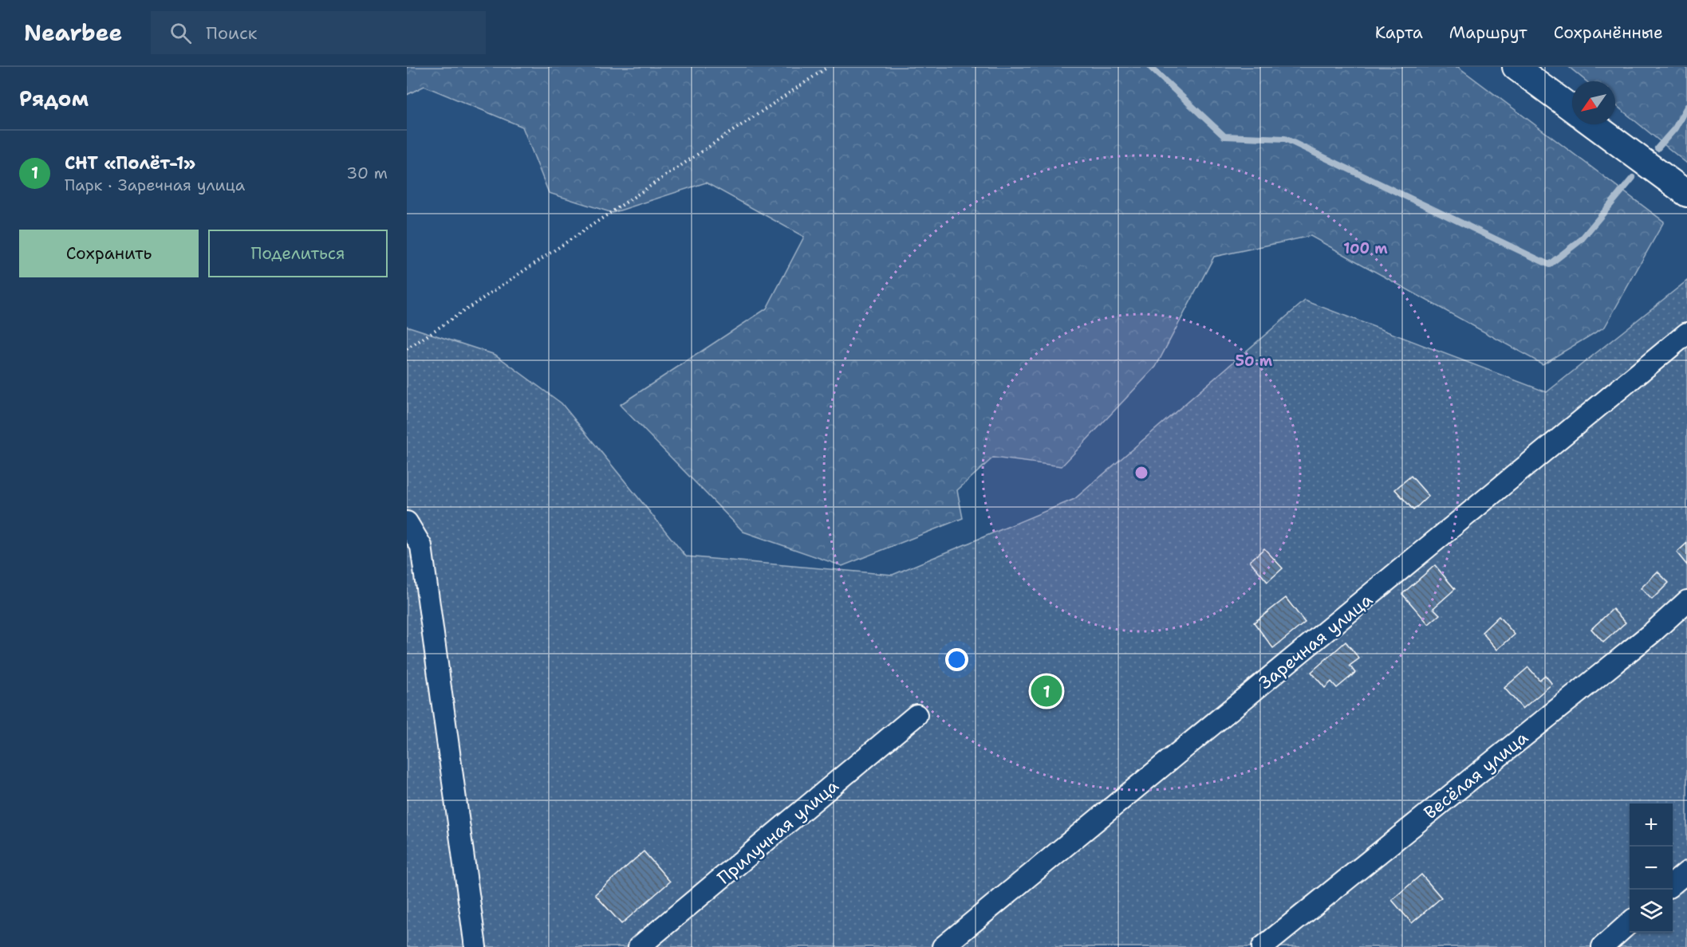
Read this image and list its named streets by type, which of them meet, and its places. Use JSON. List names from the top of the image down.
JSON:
{
  "streets": {
    "street": ["Заречная улица", "Весёлая улица", "Прилучная улица"]
  },
  "north": "bottom left",
  "page": {
    "header": "Nearbee",
    "search": "Поиск",
    "nav": ["Карта", "Маршрут", "Сохранённые"],
    "heading": "Рядом",
    "list": [
      {
        "mark": "1",
        "name": "СНТ «Полёт-1»",
        "note": "Парк · Заречная улица",
        "value": "30 m"
      }
    ],
    "buttons": ["Сохранить", "Поделиться"],
    "pins": "1",
    "map_buttons": ["+", "−"]
  },
  "rings": ["100 m", "50 m"]
}
